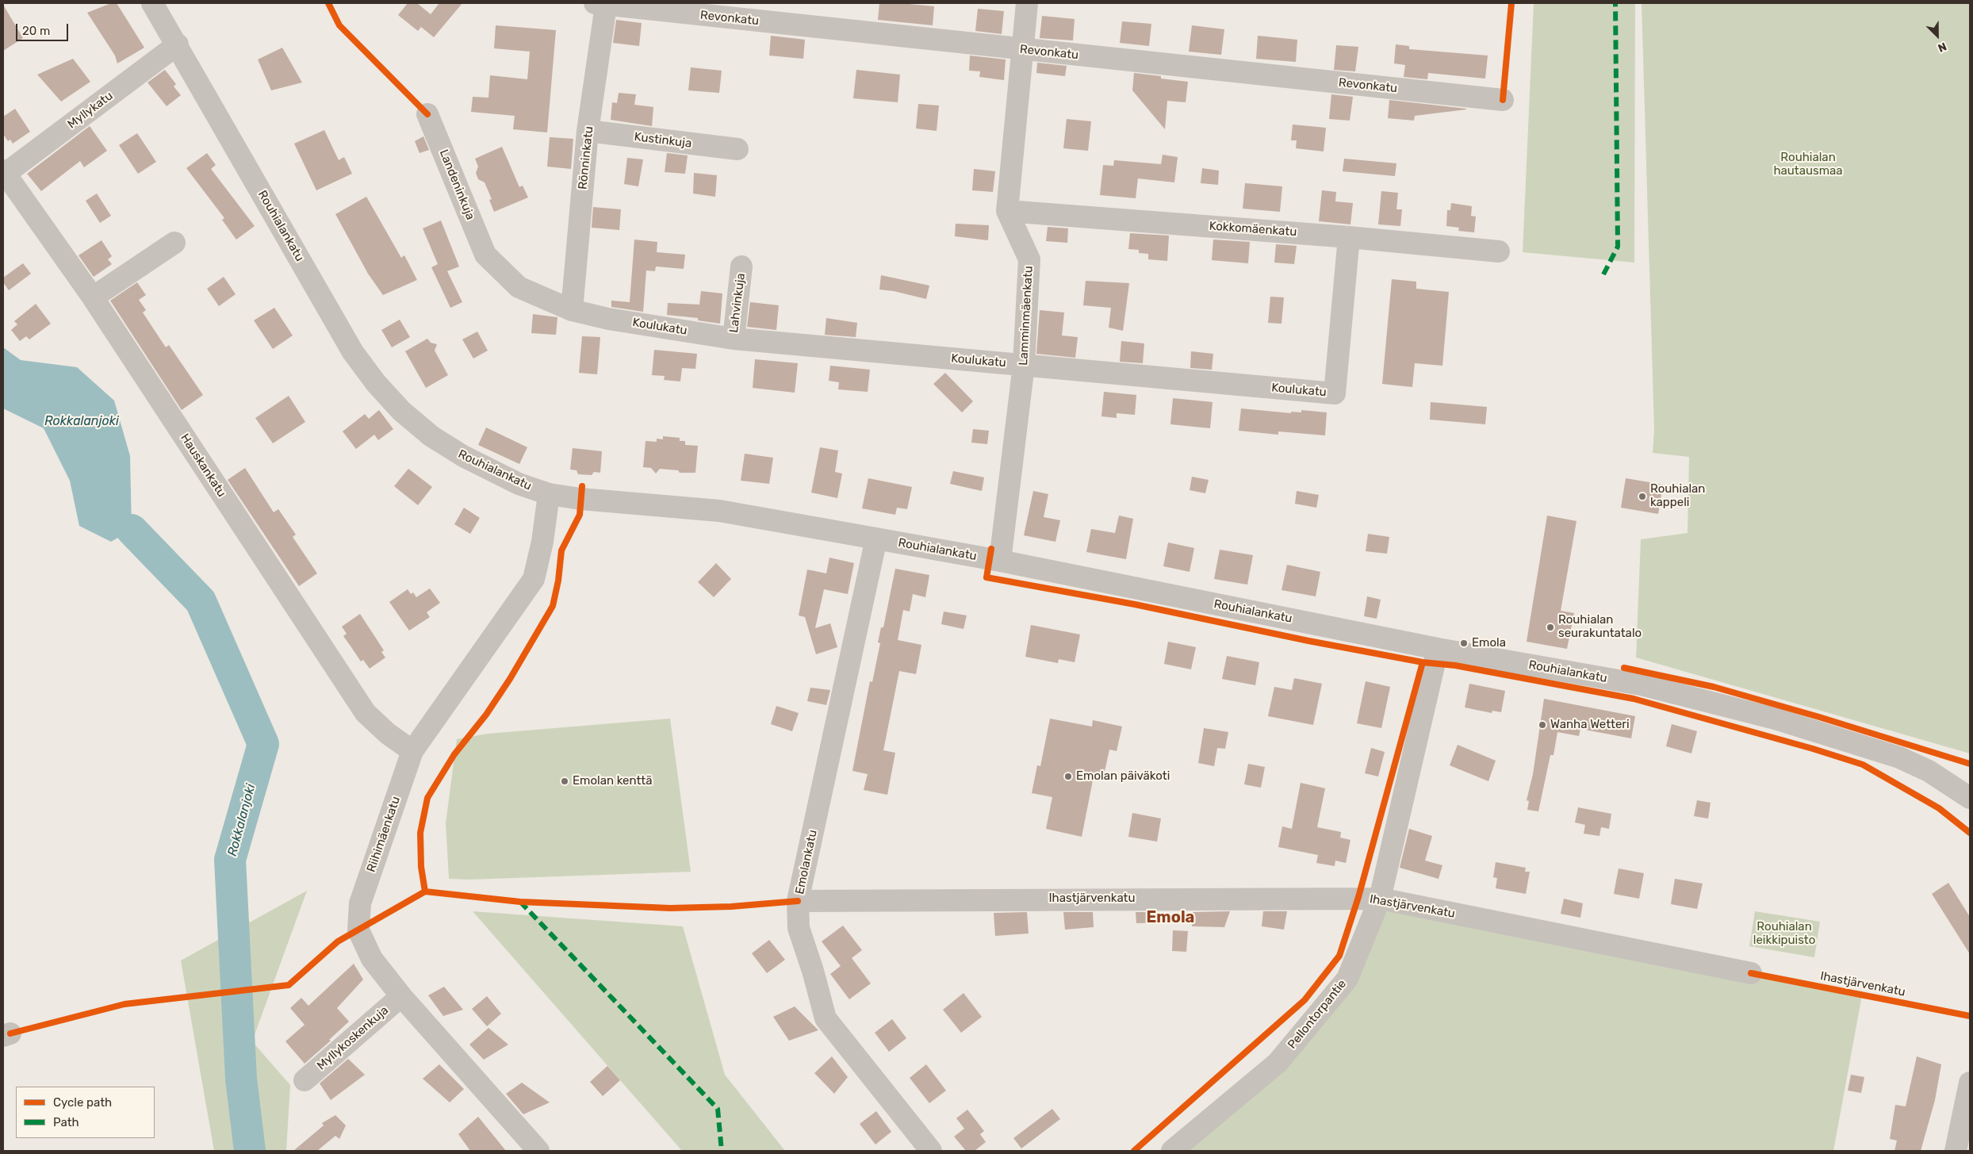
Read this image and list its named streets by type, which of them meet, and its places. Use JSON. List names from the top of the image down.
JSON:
{
  "streets": {
    "street": [
      "Revonkatu",
      "Myllykatu",
      "Kustinkuja",
      "Rönninkatu",
      "Landeninkuja",
      "Rouhialankatu",
      "Kokkomäenkatu",
      "Lahvinkuja",
      "Lamminmäenkatu",
      "Koulukatu",
      "Hauskankatu",
      "Riihimäenkatu",
      "Emolankatu",
      "Ihastjärvenkatu",
      "Pellontorpantie",
      "Myllykoskenkuja"
    ]
  },
  "crossings": [
    ["Revonkatu", "Rönninkatu"],
    ["Revonkatu", "Lamminmäenkatu"],
    ["Myllykatu", "Rouhialankatu"],
    ["Myllykatu", "Hauskankatu"],
    ["Kustinkuja", "Rönninkatu"],
    ["Rönninkatu", "Koulukatu"],
    ["Landeninkuja", "Koulukatu"],
    ["Rouhialankatu", "Lamminmäenkatu"],
    ["Rouhialankatu", "Riihimäenkatu"],
    ["Rouhialankatu", "Emolankatu"],
    ["Rouhialankatu", "Pellontorpantie"],
    ["Kokkomäenkatu", "Lamminmäenkatu"],
    ["Kokkomäenkatu", "Koulukatu"],
    ["Lahvinkuja", "Koulukatu"],
    ["Lamminmäenkatu", "Koulukatu"],
    ["Hauskankatu", "Riihimäenkatu"],
    ["Riihimäenkatu", "Myllykoskenkuja"],
    ["Emolankatu", "Ihastjärvenkatu"],
    ["Ihastjärvenkatu", "Pellontorpantie"]
  ],
  "districts": ["Emola"],
  "water": ["Rokkalanjoki"],
  "parks": ["Rouhialan hautausmaa", "Rouhialan leikkipuisto"],
  "places": [
    "Rouhialan kappeli",
    "Rouhialan seurakuntatalo",
    "Emola",
    "Wanha Wetteri",
    "Emolan päiväkoti",
    "Emolan kenttä"
  ],
  "legend": ["Cycle path", "Path"],
  "scale_bar": "20 m",
  "north": "bottom right"
}
